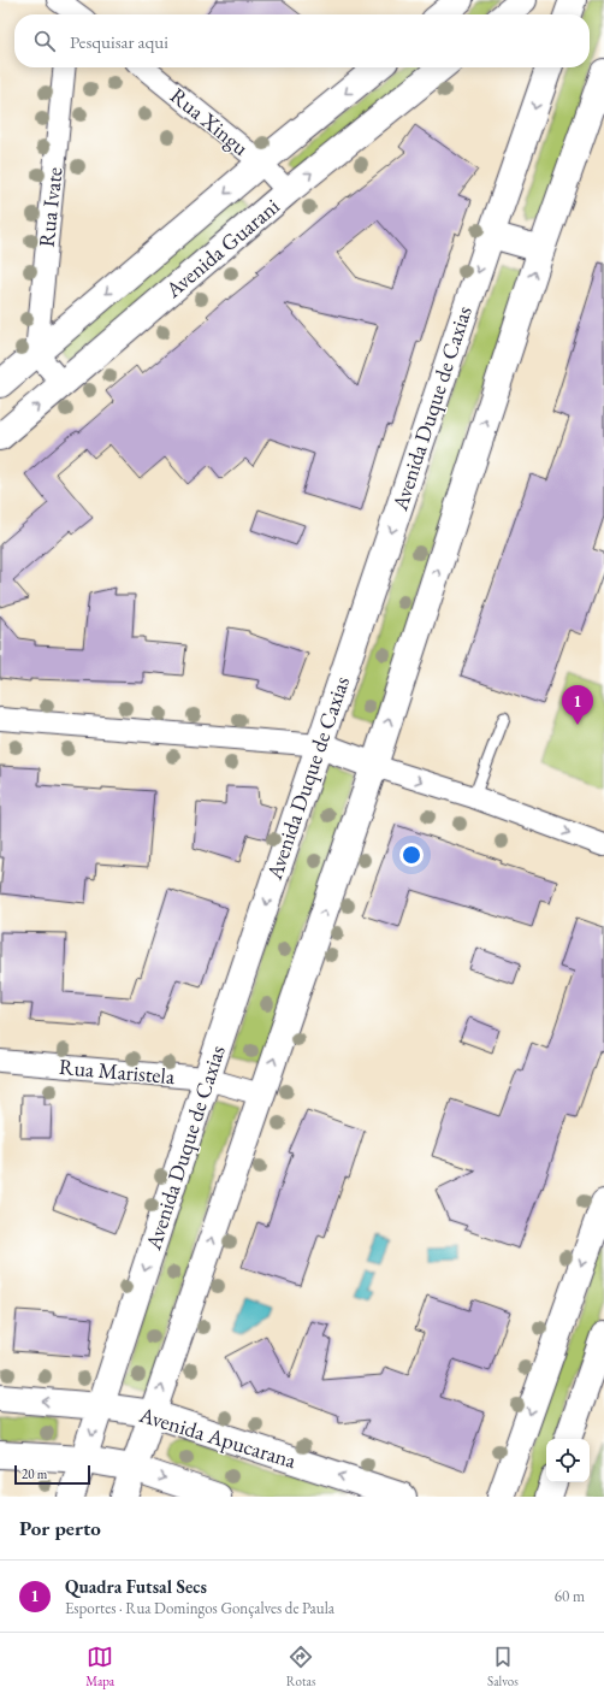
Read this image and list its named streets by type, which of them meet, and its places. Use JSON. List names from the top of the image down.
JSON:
{
  "streets": {
    "street": [
      "Rua Xingu",
      "Rua Ivate",
      "Avenida Guarani",
      "Avenida Duque de Caxias",
      "Rua Maristela",
      "Avenida Apucarana"
    ]
  },
  "crossings": [
    ["Rua Xingu", "Avenida Guarani"],
    ["Rua Ivate", "Avenida Guarani"],
    ["Avenida Duque de Caxias", "Rua Maristela"],
    ["Avenida Duque de Caxias", "Avenida Apucarana"]
  ],
  "scale_bar": "20 m",
  "page": {
    "search": "Pesquisar aqui",
    "pins": "1",
    "scale": "20 m",
    "heading": "Por perto",
    "list": [
      {
        "mark": "1",
        "name": "Quadra Futsal Secs",
        "note": "Esportes · Rua Domingos Gonçalves de Paula",
        "value": "60 m"
      }
    ],
    "nav": ["Mapa", "Rotas", "Salvos"]
  }
}
